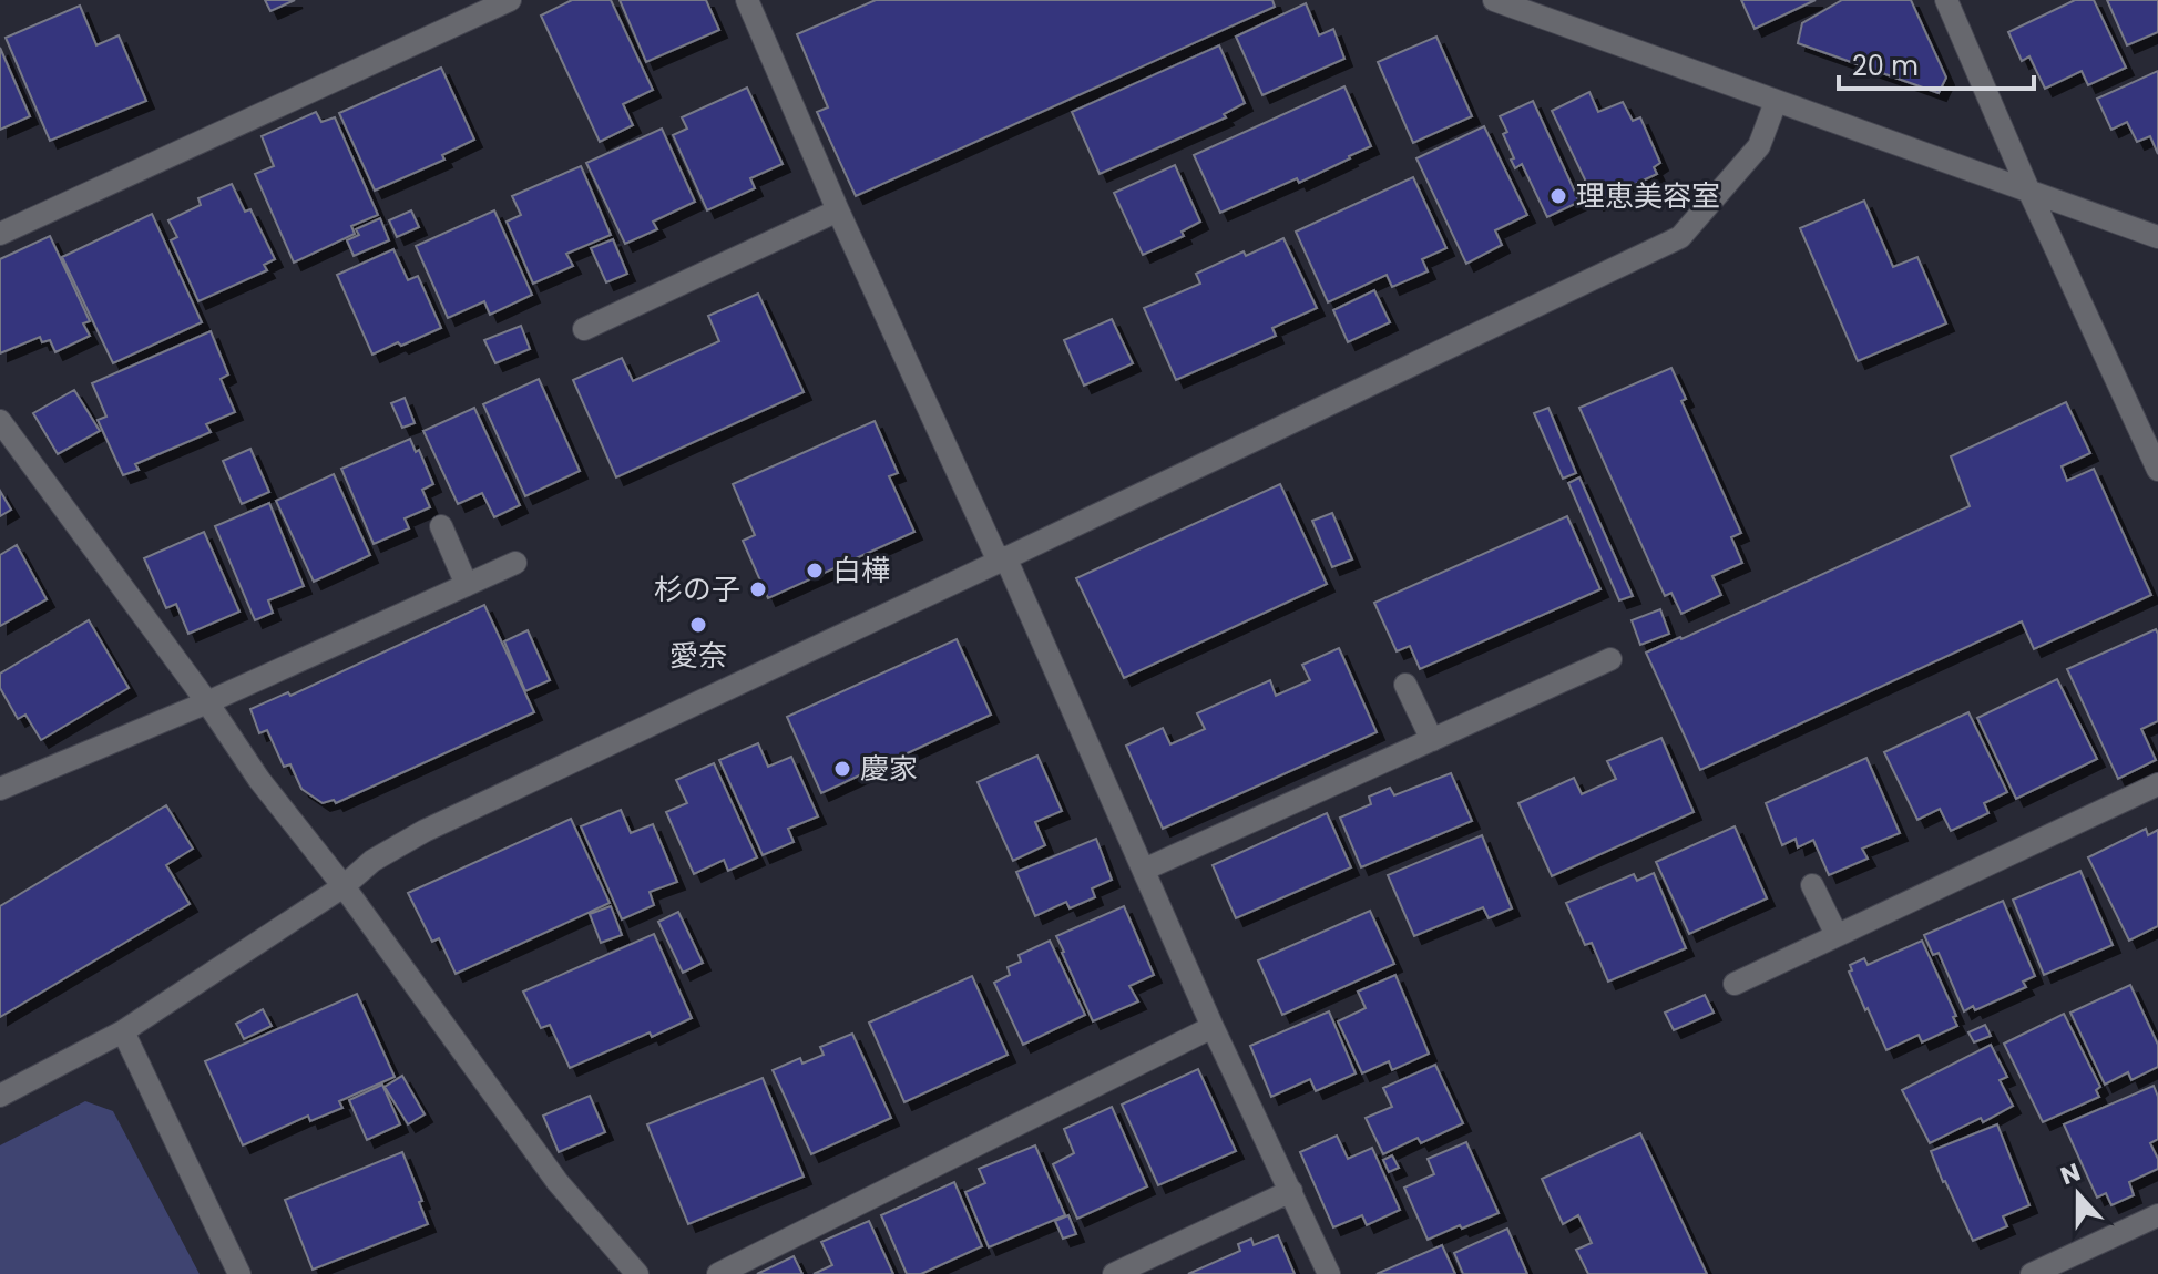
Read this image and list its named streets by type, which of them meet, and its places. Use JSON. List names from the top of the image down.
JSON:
{
  "places": [
    "理恵美容室",
    "白樺",
    "杉の子",
    "愛奈",
    "慶家"
  ],
  "scale_bar": "20 m",
  "north": "top"
}
